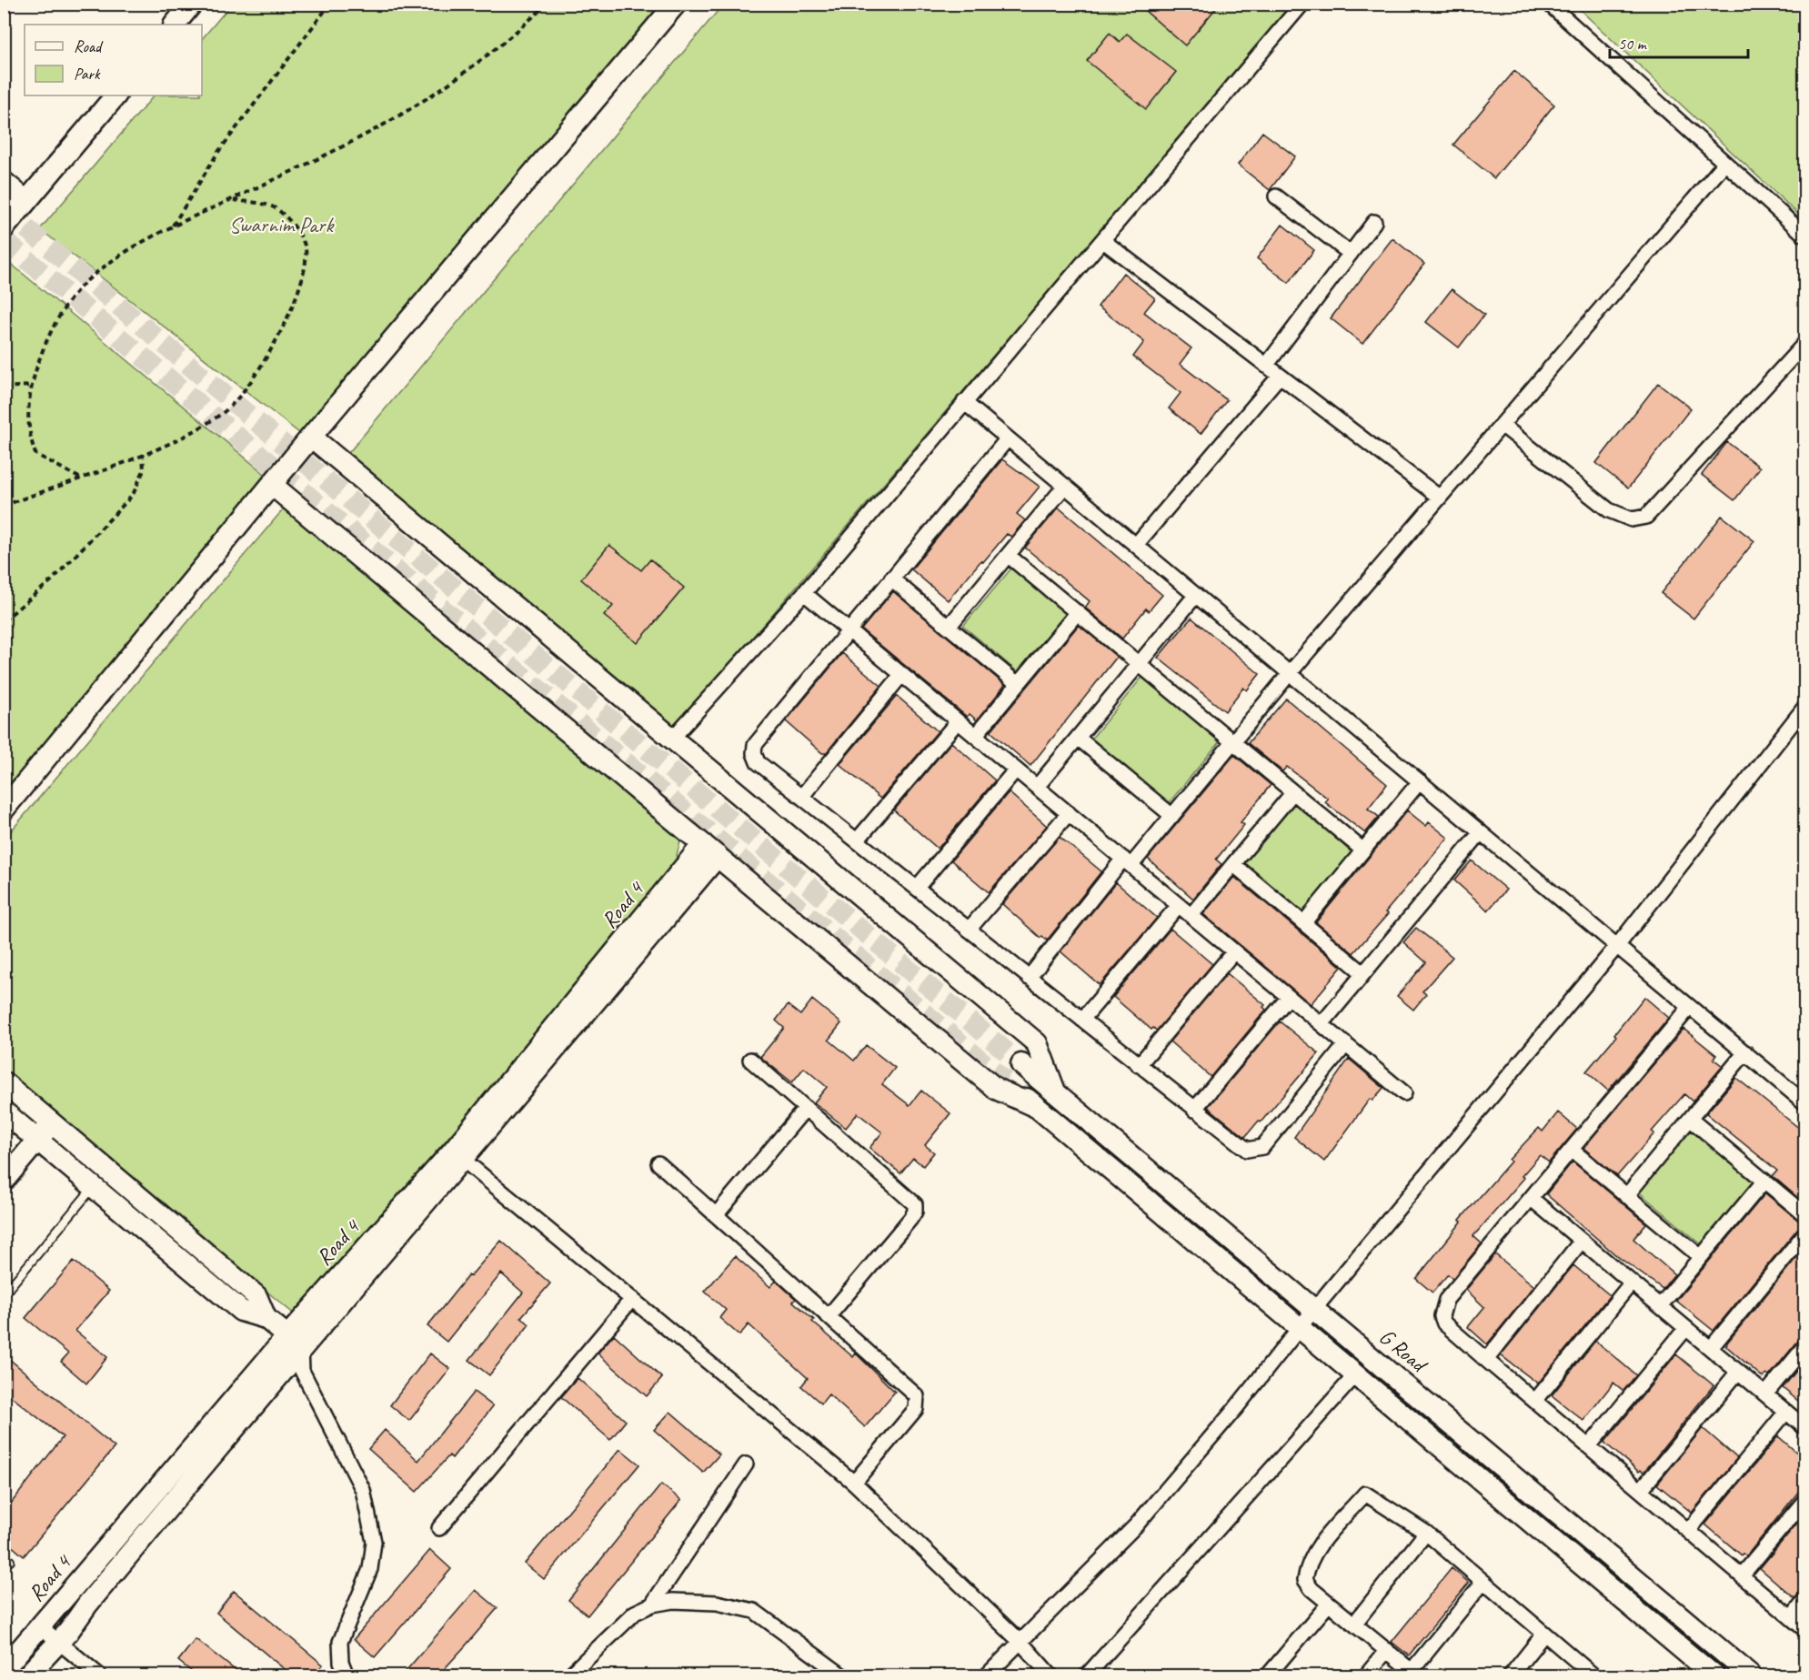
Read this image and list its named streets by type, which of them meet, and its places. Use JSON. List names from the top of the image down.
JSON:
{
  "streets": {
    "street": ["Road 4", "G Road"]
  },
  "parks": ["Swarnim Park"],
  "legend": ["Road", "Park"],
  "scale_bar": "50 m"
}
